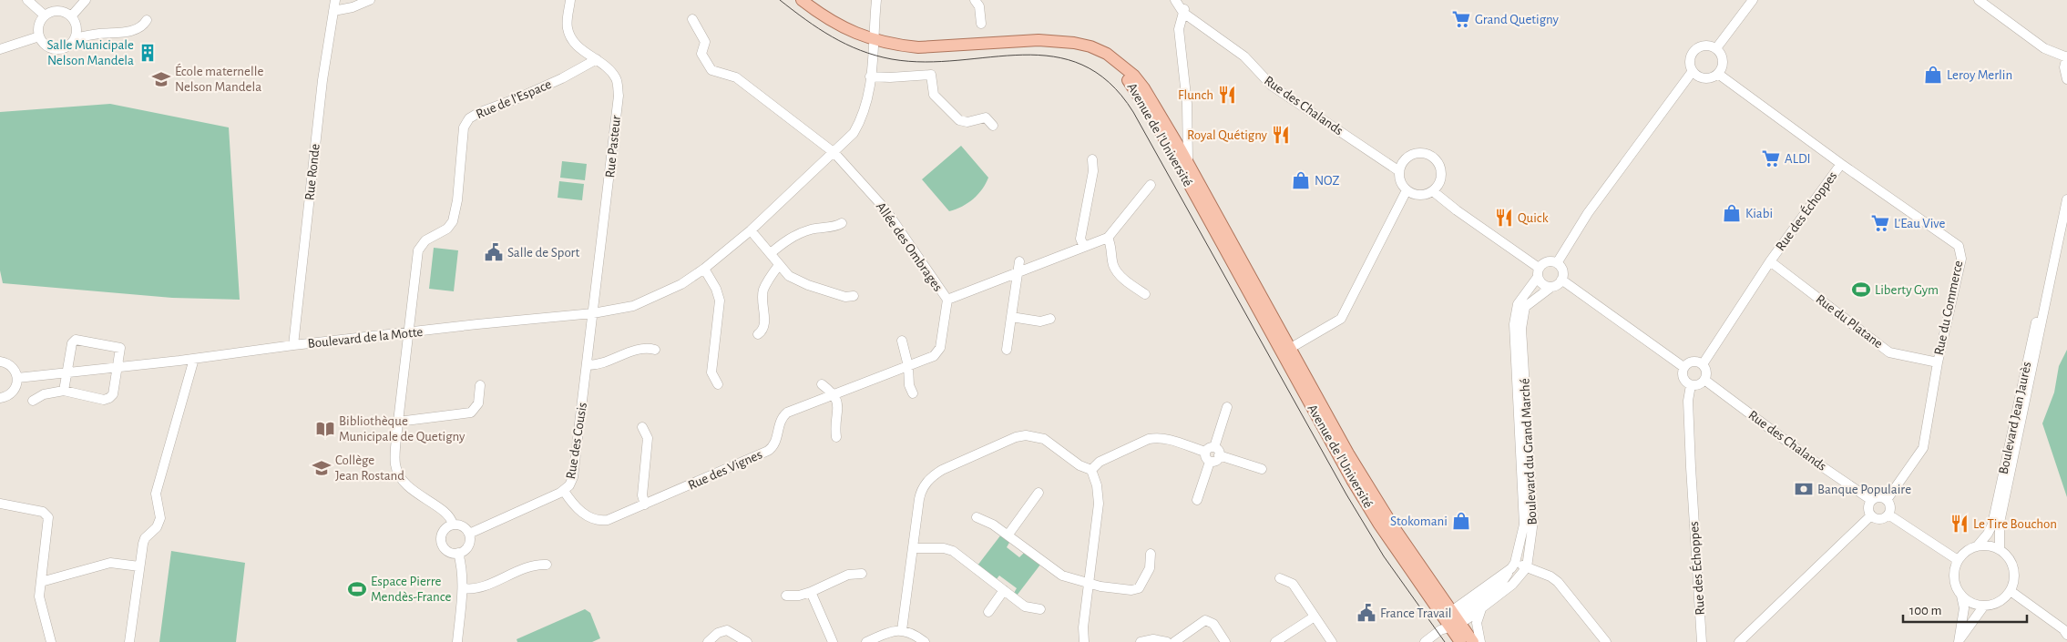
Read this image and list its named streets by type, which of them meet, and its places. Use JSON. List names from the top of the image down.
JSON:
{
  "streets": {
    "main road": ["Avenue de l'Université"],
    "street": [
      "Rue de l'Espace",
      "Rue des Chalands",
      "Rue Pasteur",
      "Rue Ronde",
      "Rue des Échoppes",
      "Allée des Ombrages",
      "Rue du Commerce",
      "Rue du Platane",
      "Boulevard de la Motte",
      "Boulevard Jean Jaurès",
      "Rue des Cousis",
      "Boulevard du Grand Marché",
      "Rue des Vignes"
    ]
  },
  "crossings": [
    ["Rue de l'Espace", "Rue Pasteur"],
    ["Rue de l'Espace", "Boulevard de la Motte"],
    ["Rue de l'Espace", "Rue des Cousis"],
    ["Rue des Chalands", "Rue des Échoppes"],
    ["Rue des Chalands", "Rue du Commerce"],
    ["Avenue de l'Université", "Boulevard du Grand Marché"],
    ["Rue Pasteur", "Boulevard de la Motte"],
    ["Rue Pasteur", "Rue des Cousis"],
    ["Rue Ronde", "Boulevard de la Motte"],
    ["Rue des Échoppes", "Rue du Commerce"],
    ["Rue des Échoppes", "Rue du Platane"],
    ["Allée des Ombrages", "Boulevard de la Motte"],
    ["Allée des Ombrages", "Rue des Vignes"],
    ["Rue du Commerce", "Rue du Platane"],
    ["Boulevard de la Motte", "Rue des Cousis"],
    ["Rue des Cousis", "Rue des Vignes"]
  ],
  "places": {
    "supermarket": ["Grand Quetigny", "ALDI", "L'Eau Vive"],
    "building": ["Salle Municipale Nelson Mandela"],
    "shop": [
      "Leroy Merlin",
      "NOZ",
      "Kiabi",
      "Stokomani"
    ],
    "school or university": ["École maternelle Nelson Mandela", "Collège Jean Rostand"],
    "restaurant": [
      "Flunch",
      "Royal Quétigny",
      "Quick",
      "Le Tire Bouchon"
    ],
    "public building": ["Salle de Sport", "France Travail"],
    "sports": ["Liberty Gym", "Espace Pierre Mendès-France"],
    "library": ["Bibliothèque Municipale de Quetigny"],
    "bank": ["Banque Populaire"]
  },
  "scale_bar": "100 m"
}
